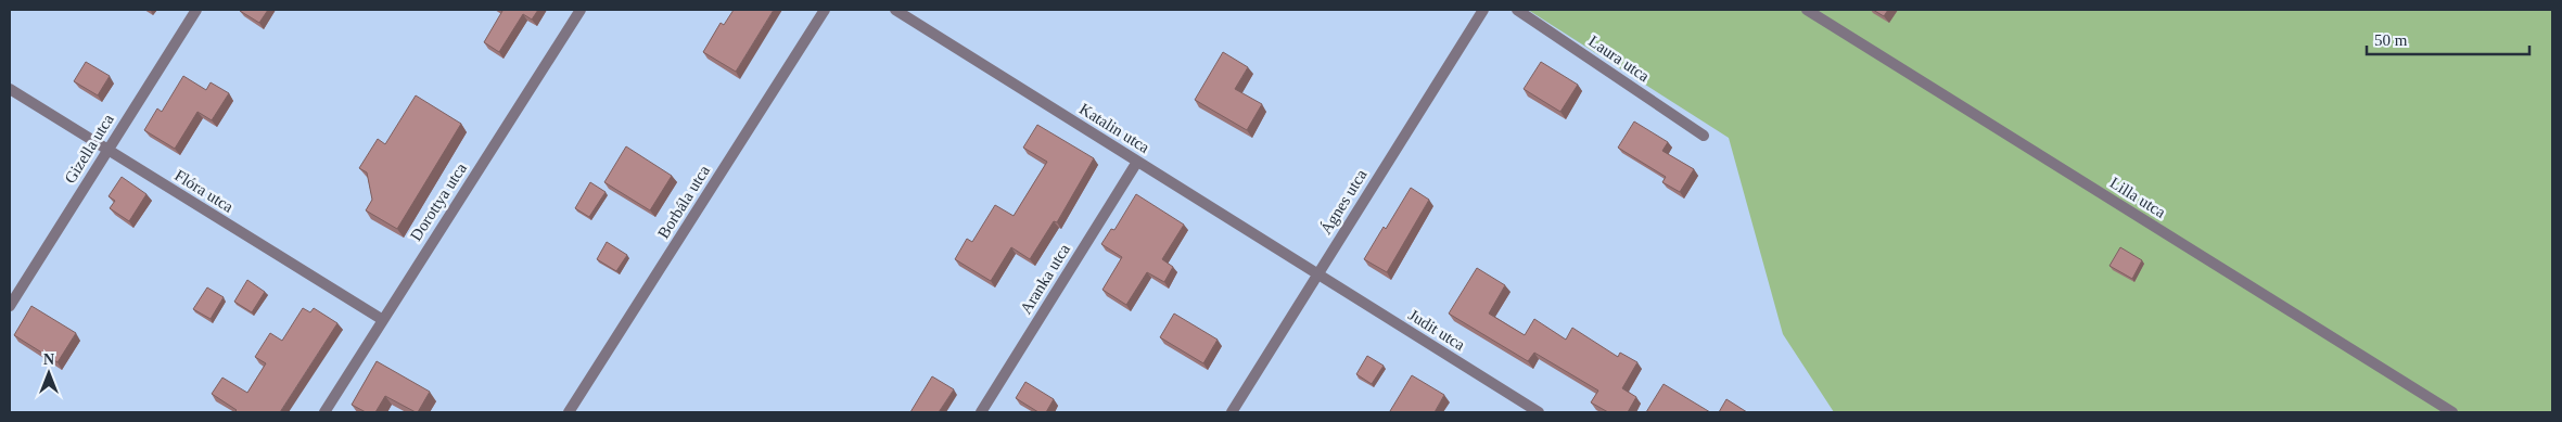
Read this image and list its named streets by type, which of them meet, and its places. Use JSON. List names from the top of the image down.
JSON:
{
  "streets": {
    "street": [
      "Laura utca",
      "Katalin utca",
      "Gizella utca",
      "Flóra utca",
      "Lilla utca",
      "Dorottya utca",
      "Borbála utca",
      "Ágnes utca",
      "Aranka utca",
      "Judit utca"
    ]
  },
  "crossings": [
    ["Katalin utca", "Ágnes utca"],
    ["Katalin utca", "Aranka utca"],
    ["Katalin utca", "Judit utca"],
    ["Gizella utca", "Flóra utca"],
    ["Flóra utca", "Dorottya utca"],
    ["Ágnes utca", "Judit utca"]
  ],
  "scale_bar": "50 m",
  "north": "top"
}
